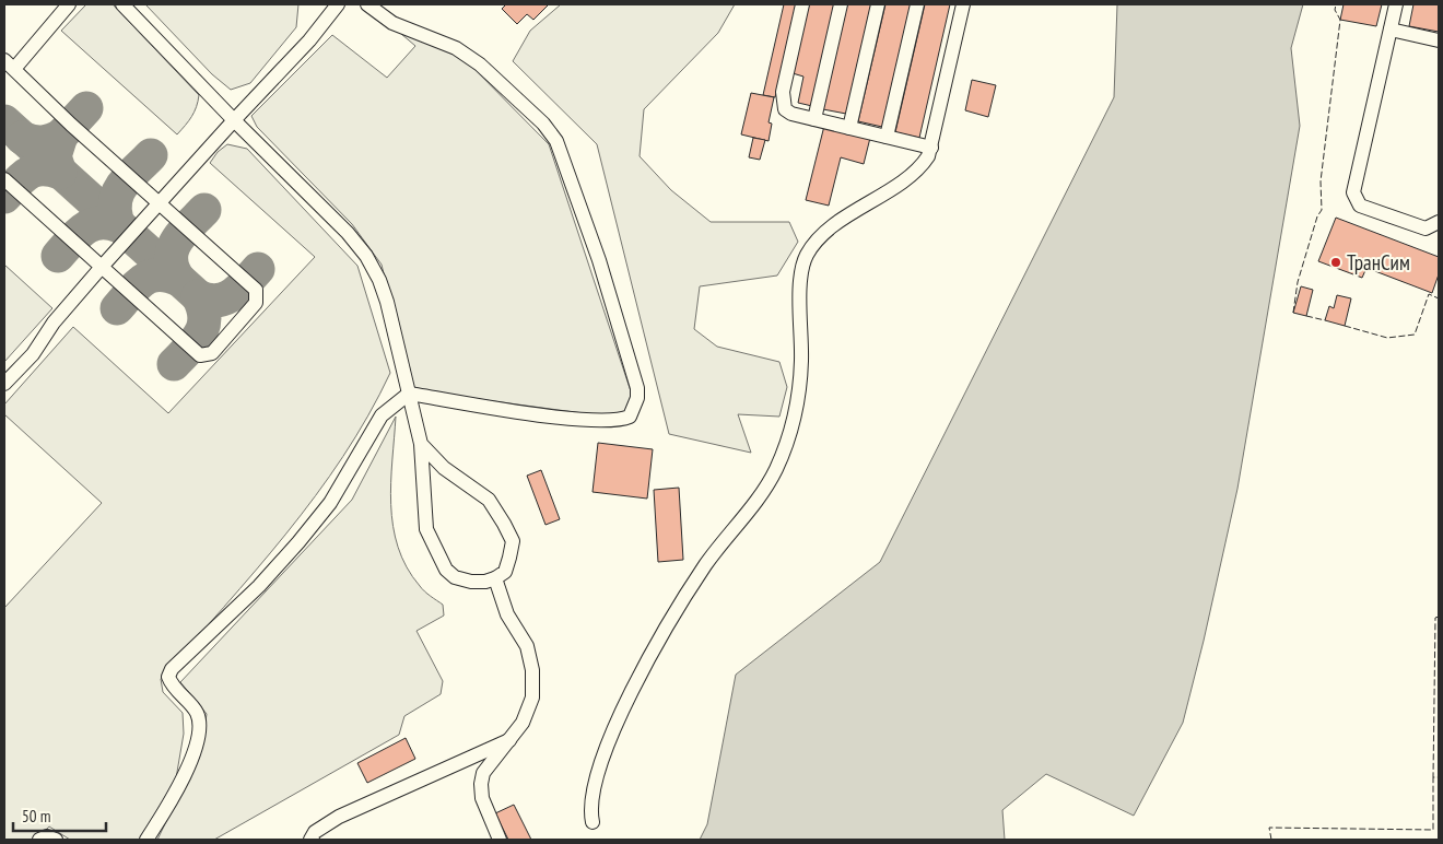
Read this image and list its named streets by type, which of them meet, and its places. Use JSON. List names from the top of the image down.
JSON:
{
  "places": ["ТранСим"],
  "scale_bar": "50 m"
}
